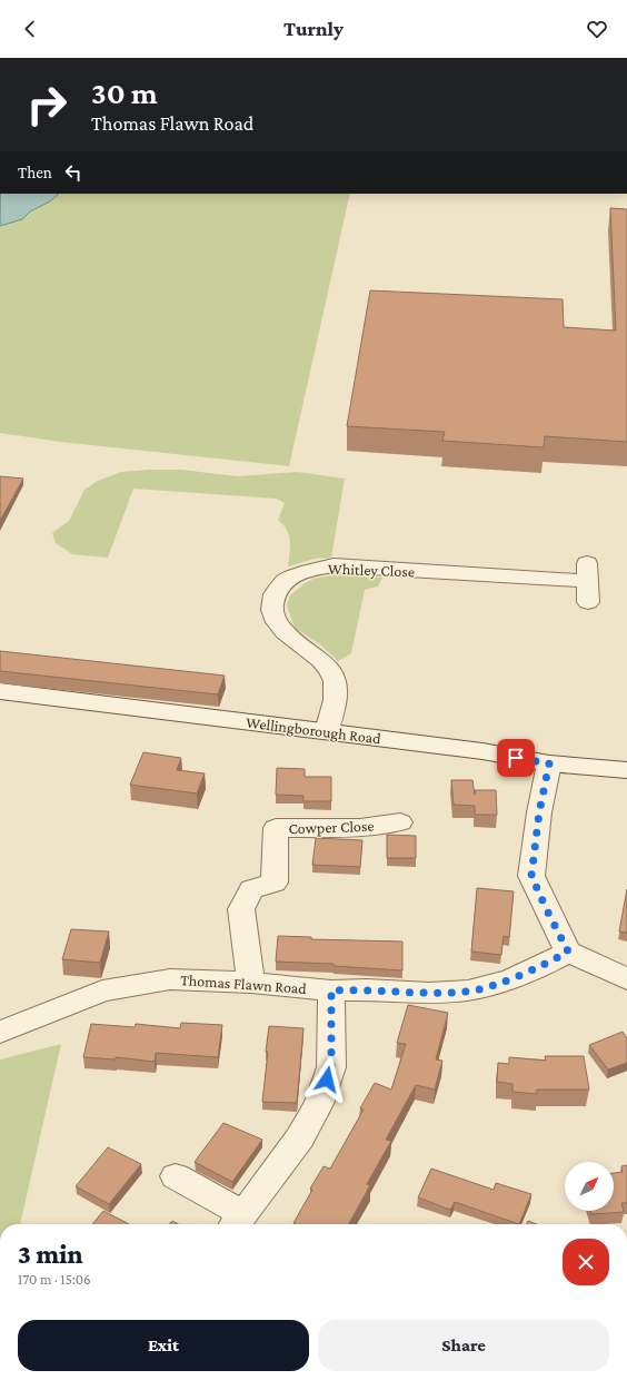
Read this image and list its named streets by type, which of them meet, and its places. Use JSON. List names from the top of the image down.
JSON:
{
  "streets": {
    "main road": ["Wellingborough Road"],
    "street": ["Whitley Close", "Cowper Close", "Thomas Flawn Road"]
  },
  "crossings": [
    ["Whitley Close", "Wellingborough Road"],
    ["Cowper Close", "Thomas Flawn Road"]
  ],
  "north": "top right",
  "page": {
    "header": "Turnly",
    "turn": ["30 m", "Thomas Flawn Road"],
    "then": "Then",
    "heading": ["3 min", "170 m · 15:06"],
    "buttons": ["Exit", "Share"]
  }
}
